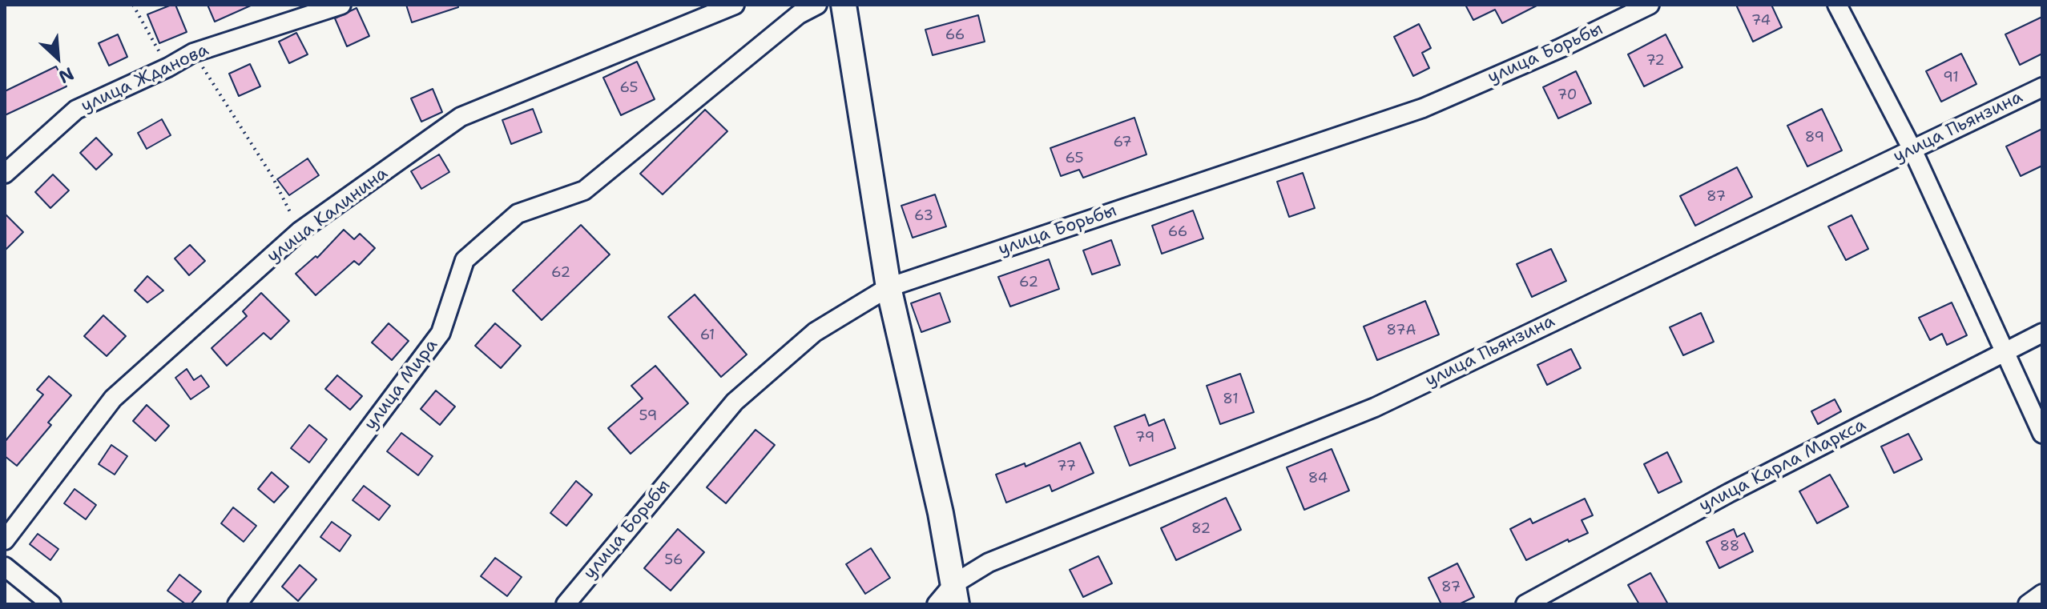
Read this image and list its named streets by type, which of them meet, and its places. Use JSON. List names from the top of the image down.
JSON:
{
  "streets": {
    "street": [
      "улица Борьбы",
      "улица Жданова",
      "улица Пьянзина",
      "улица Калинина",
      "улица Мира",
      "улица Карла Маркса"
    ]
  },
  "house_numbers": [
    "74",
    "66",
    "72",
    "91",
    "65",
    "70",
    "89",
    "67",
    "65",
    "87",
    "63",
    "66",
    "62",
    "62",
    "87А",
    "61",
    "81",
    "59",
    "79",
    "77",
    "84",
    "82",
    "88",
    "56",
    "87"
  ],
  "north": "bottom right"
}
